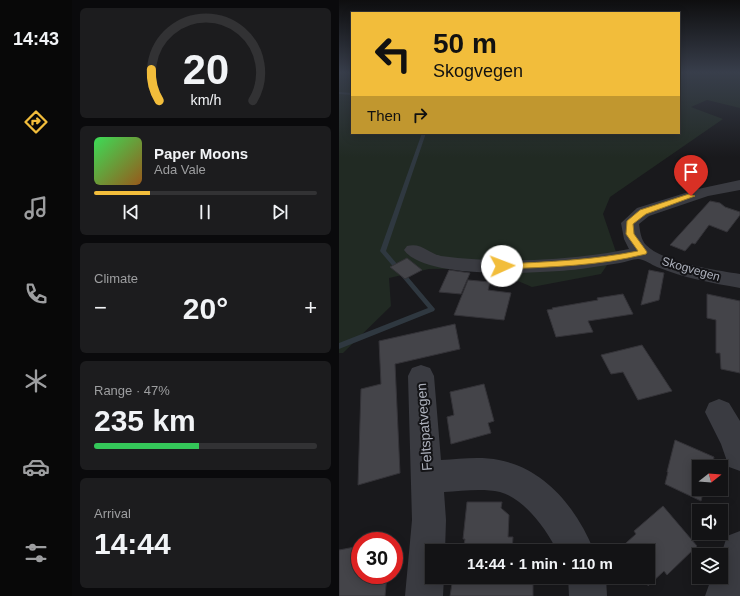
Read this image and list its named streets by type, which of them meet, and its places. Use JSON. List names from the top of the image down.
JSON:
{
  "streets": {
    "street": ["Skogvegen", "Feltspatvegen"]
  },
  "north": "right",
  "page": {
    "tabs": "14:43",
    "turn": ["50 m", "Skogvegen"],
    "then": "Then",
    "song": ["Paper Moons", "Ada Vale"],
    "tile": [
      "Climate",
      ["Range · 47%", "235 km"],
      ["Arrival", "14:44"]
    ],
    "heat": ["−", "20°", "+"],
    "limit": "30",
    "trip": "14:44 · 1 min · 110 m",
    "gauge": ["20", "km/h"]
  }
}
